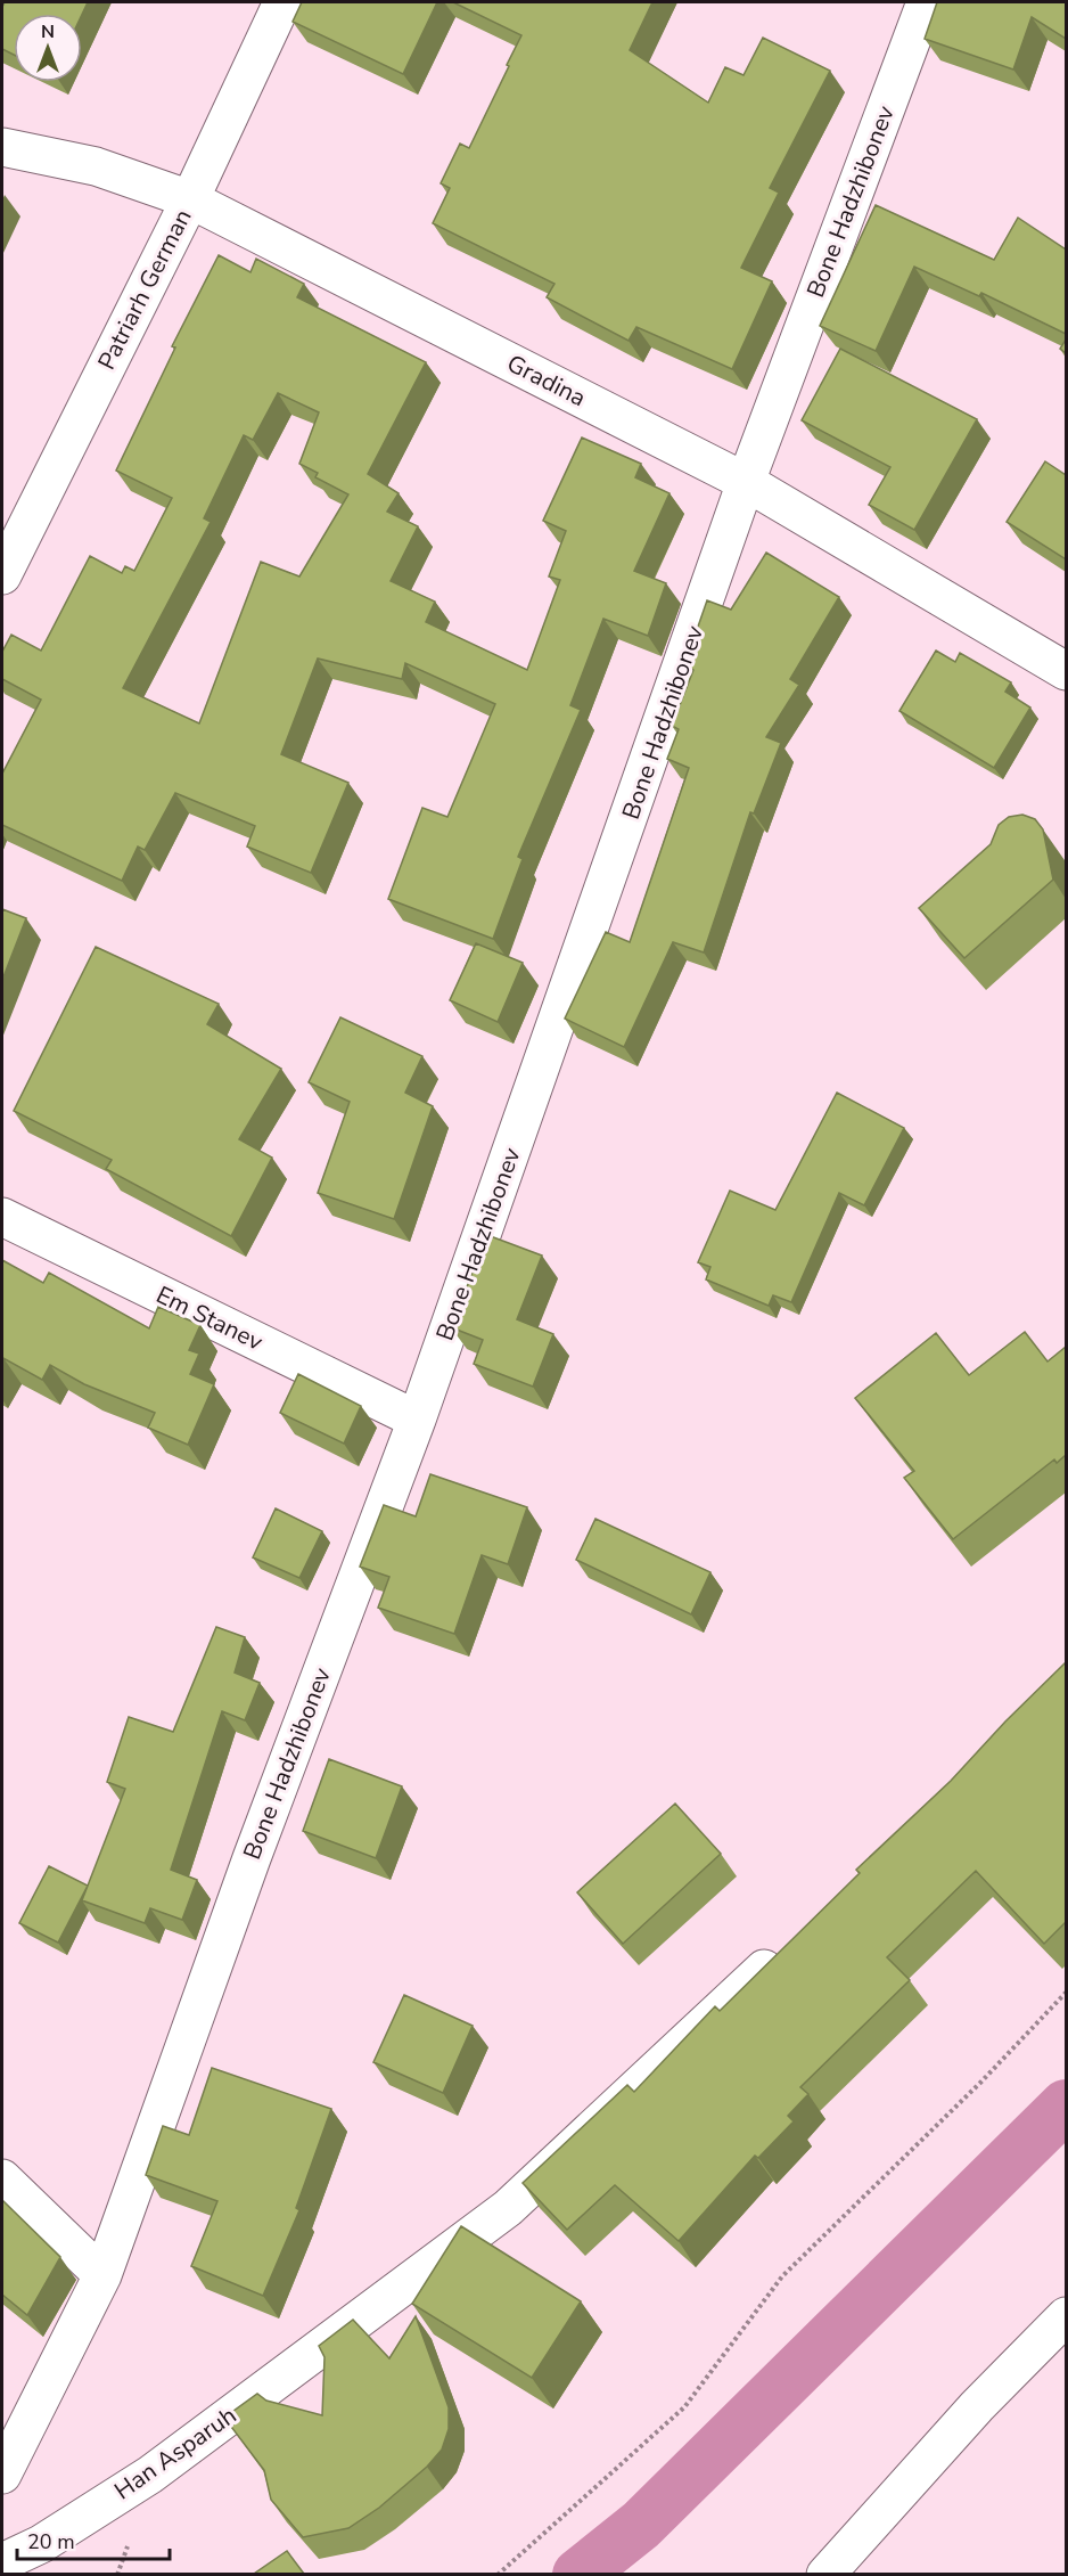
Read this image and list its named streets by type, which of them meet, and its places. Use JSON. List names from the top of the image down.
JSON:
{
  "streets": {
    "street": [
      "Bone Hadzhibonev",
      "Patriarh German",
      "Gradina",
      "Em Stanev",
      "Han Asparuh"
    ]
  },
  "crossings": [
    ["Bone Hadzhibonev", "Gradina"],
    ["Bone Hadzhibonev", "Em Stanev"],
    ["Patriarh German", "Gradina"]
  ],
  "scale_bar": "20 m",
  "north": "top"
}
